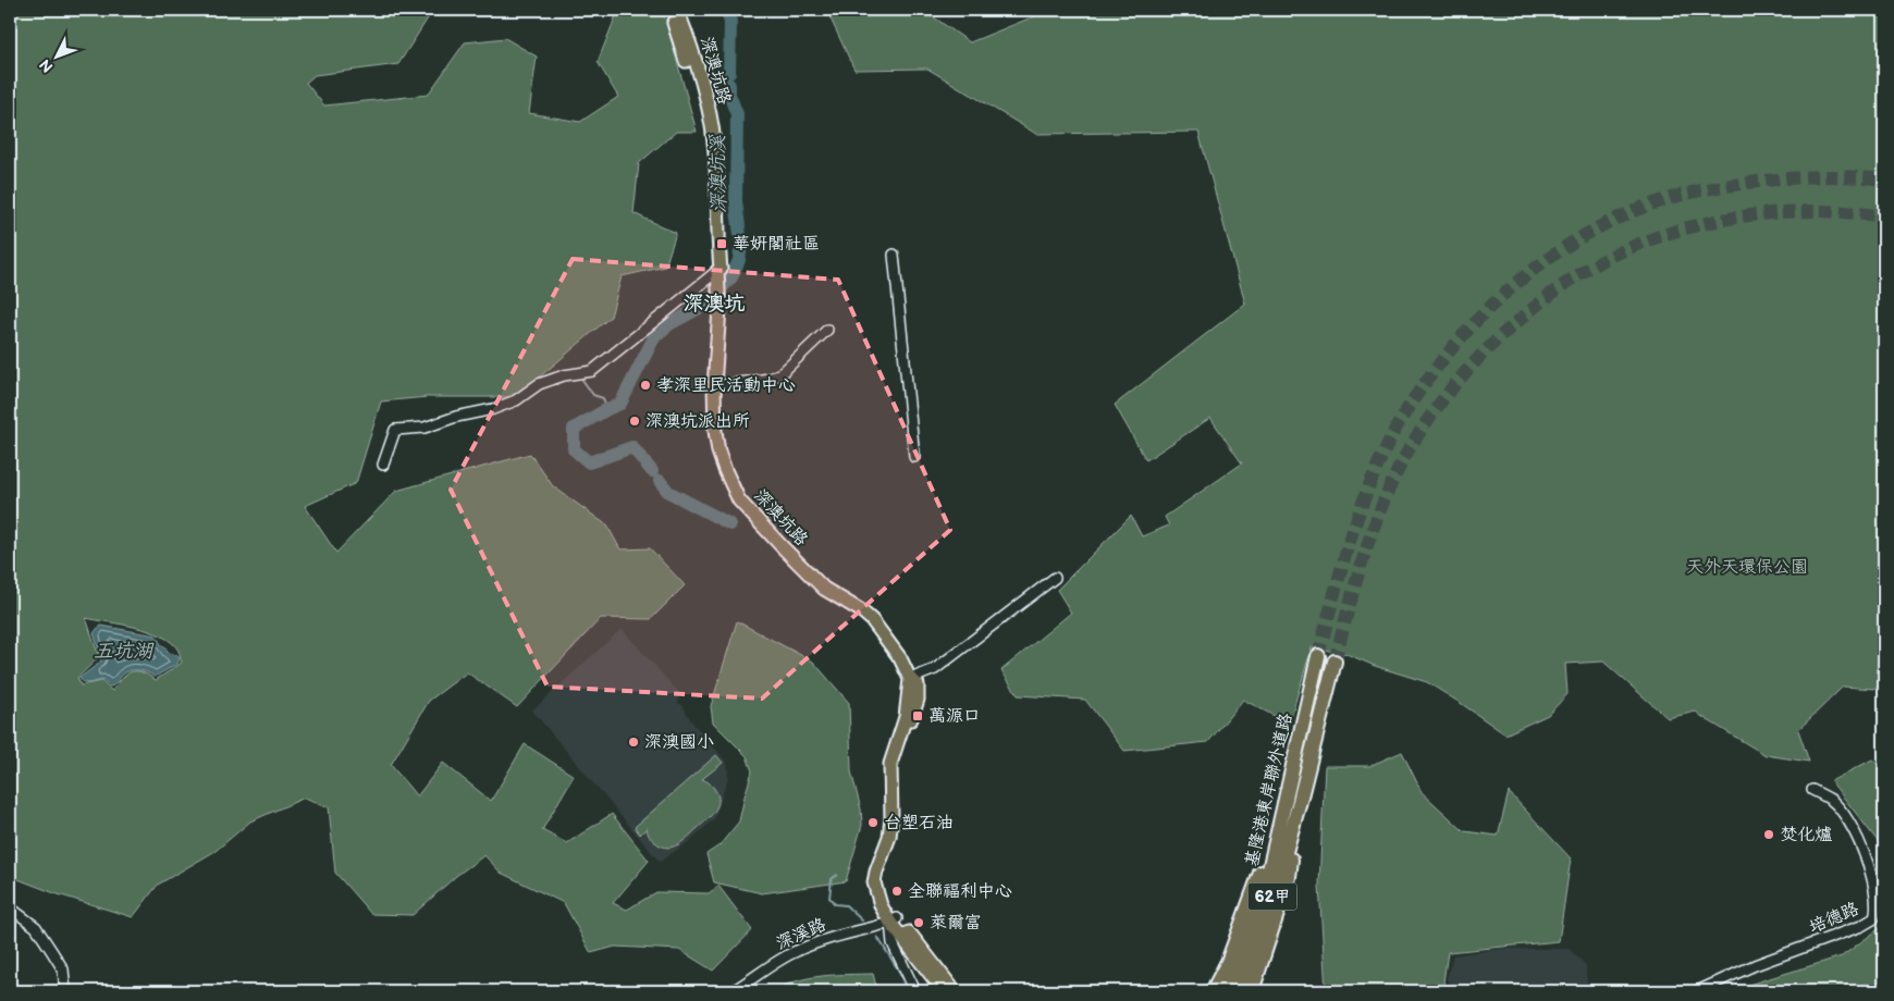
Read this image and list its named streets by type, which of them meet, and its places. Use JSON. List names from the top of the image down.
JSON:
{
  "streets": {
    "highway": ["基隆港東岸聯外道路", "62甲"],
    "main road": ["深澳坑路"],
    "street": ["培德路", "深溪路"]
  },
  "districts": ["深澳坑"],
  "water": ["深澳坑溪", "五坑湖"],
  "parks": ["天外天環保公園"],
  "places": {
    "transit": ["華妍閣社區", "萬源口"],
    "other": [
      "孝深里民活動中心",
      "深澳坑派出所",
      "深澳國小",
      "台塑石油",
      "焚化爐",
      "全聯福利中心",
      "萊爾富"
    ]
  },
  "north": "bottom left"
}
